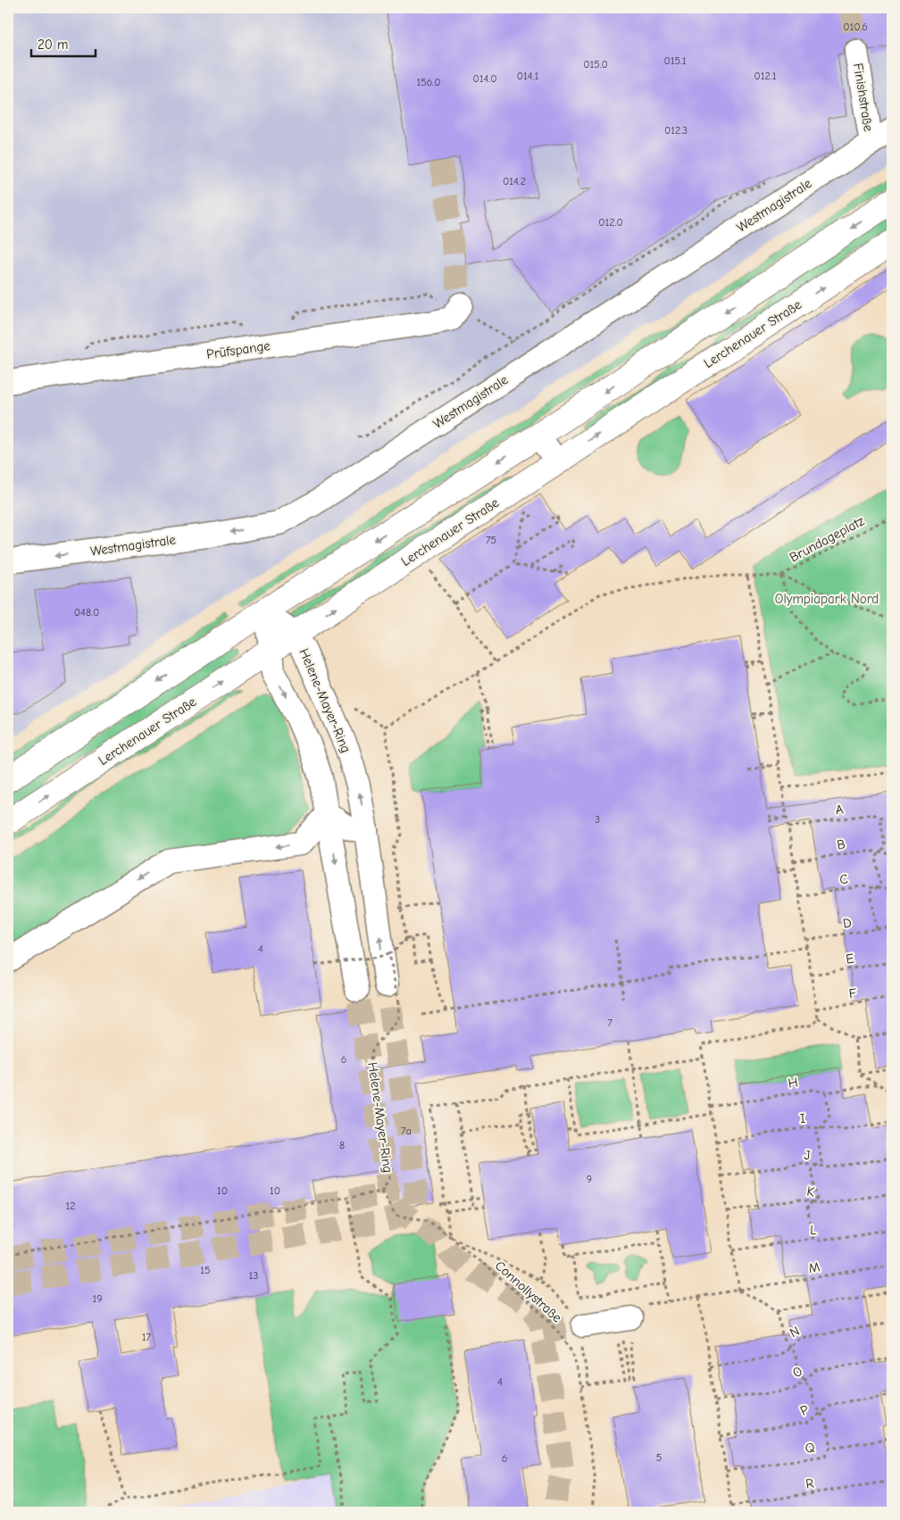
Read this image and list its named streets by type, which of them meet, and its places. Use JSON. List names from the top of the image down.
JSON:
{
  "streets": {
    "main road": ["Lerchenauer Straße"],
    "street": [
      "Finishstraße",
      "Westmagistrale",
      "Prüfspange",
      "Helene-Mayer-Ring"
    ],
    "path": [
      "Brundageplatz",
      "A",
      "B",
      "C",
      "D",
      "E",
      "F",
      "H",
      "I",
      "J",
      "K",
      "L",
      "M",
      "Connollystraße",
      "N",
      "O",
      "P",
      "Q",
      "R"
    ]
  },
  "crossings": [
    ["Finishstraße", "Westmagistrale"],
    ["Lerchenauer Straße", "Helene-Mayer-Ring"],
    ["Helene-Mayer-Ring", "Connollystraße"]
  ],
  "one_way": ["Westmagistrale"],
  "parks": ["Olympiapark Nord"],
  "house_numbers": [
    "010.6",
    "015.1",
    "015.0",
    "014.1",
    "012.1",
    "014.0",
    "156.0",
    "012.3",
    "014.2",
    "012.0",
    "75",
    "048.0",
    "3",
    "4",
    "7",
    "6",
    "7a",
    "8",
    "9",
    "10",
    "10",
    "12",
    "15",
    "13",
    "19",
    "17",
    "4",
    "5",
    "6"
  ],
  "scale_bar": "20 m"
}
